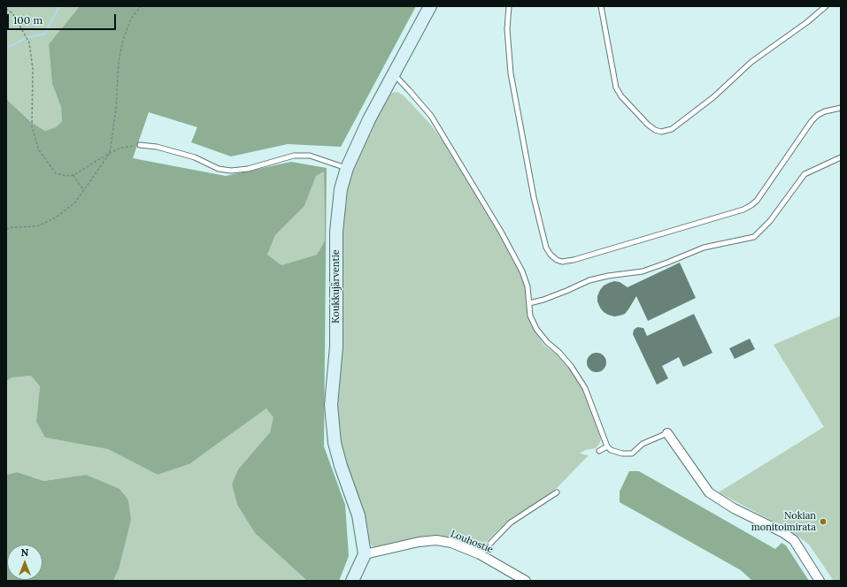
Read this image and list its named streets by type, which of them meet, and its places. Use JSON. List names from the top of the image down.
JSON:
{
  "streets": {
    "street": ["Koukkujärventie", "Louhostie"]
  },
  "crossings": [
    ["Koukkujärventie", "Louhostie"]
  ],
  "places": ["Nokian monitoimirata"],
  "scale_bar": "100 m",
  "north": "top"
}
